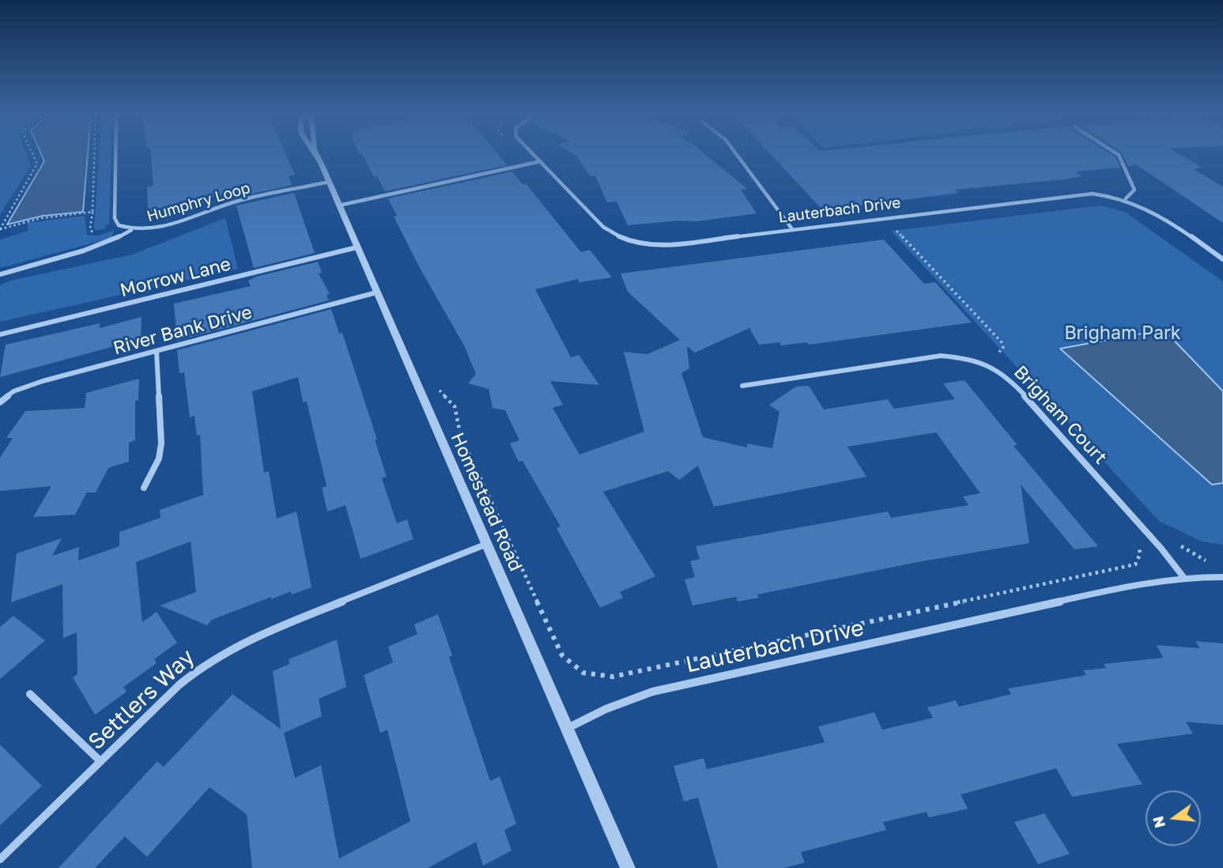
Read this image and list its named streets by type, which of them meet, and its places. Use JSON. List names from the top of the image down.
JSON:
{
  "streets": {
    "street": [
      "Humphry Loop",
      "Lauterbach Drive",
      "Morrow Lane",
      "River Bank Drive",
      "Brigham Court",
      "Homestead Road",
      "Settlers Way"
    ]
  },
  "crossings": [
    ["Humphry Loop", "Homestead Road"],
    ["Lauterbach Drive", "Brigham Court"],
    ["Lauterbach Drive", "Homestead Road"],
    ["Morrow Lane", "Homestead Road"],
    ["River Bank Drive", "Homestead Road"],
    ["Homestead Road", "Settlers Way"]
  ],
  "parks": ["Brigham Park"],
  "north": "left"
}
